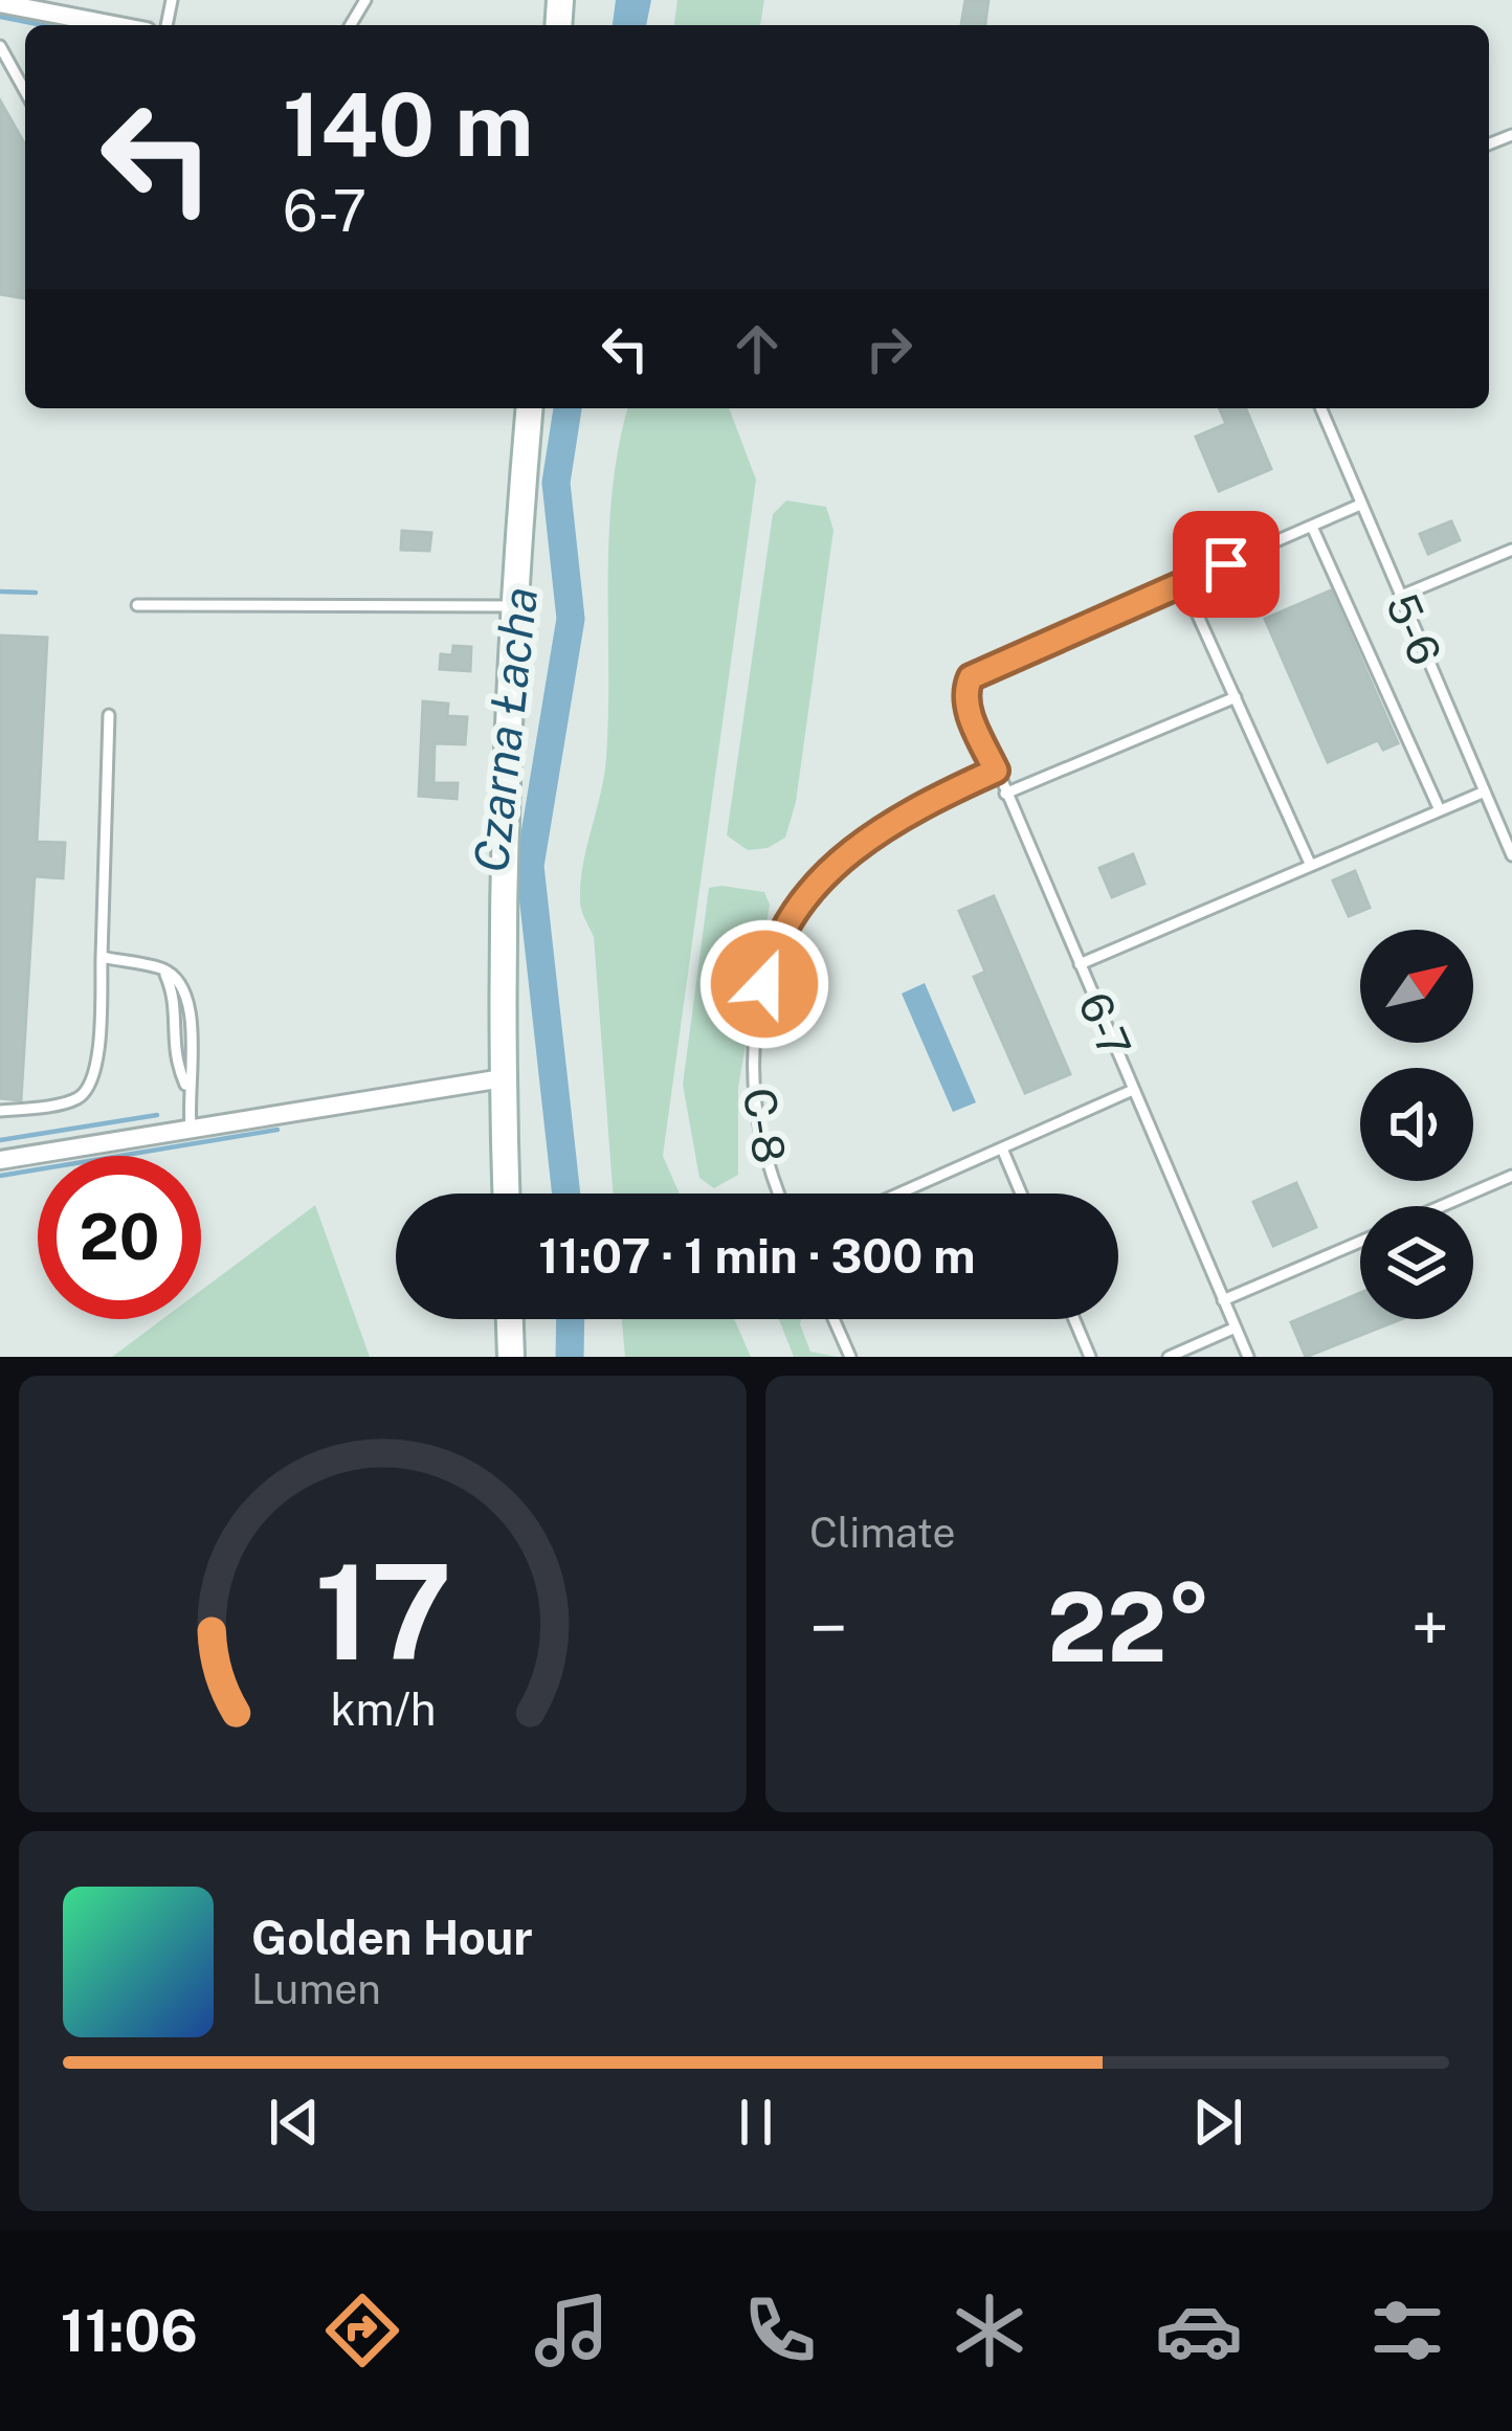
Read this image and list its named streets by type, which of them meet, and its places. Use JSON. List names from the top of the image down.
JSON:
{
  "streets": {
    "lane": ["5-6", "6-7", "C-8"]
  },
  "crossings": [
    ["6-7", "C-8"]
  ],
  "water": ["Czarna Łacha"],
  "north": "top right",
  "page": {
    "turn": ["140 m", "6-7"],
    "limit": "20",
    "trip": "11:07 · 1 min · 300 m",
    "tile": "Climate",
    "heat": ["−", "22°", "+"],
    "song": ["Golden Hour", "Lumen"],
    "tabs": "11:06",
    "gauge": ["17", "km/h"]
  }
}
